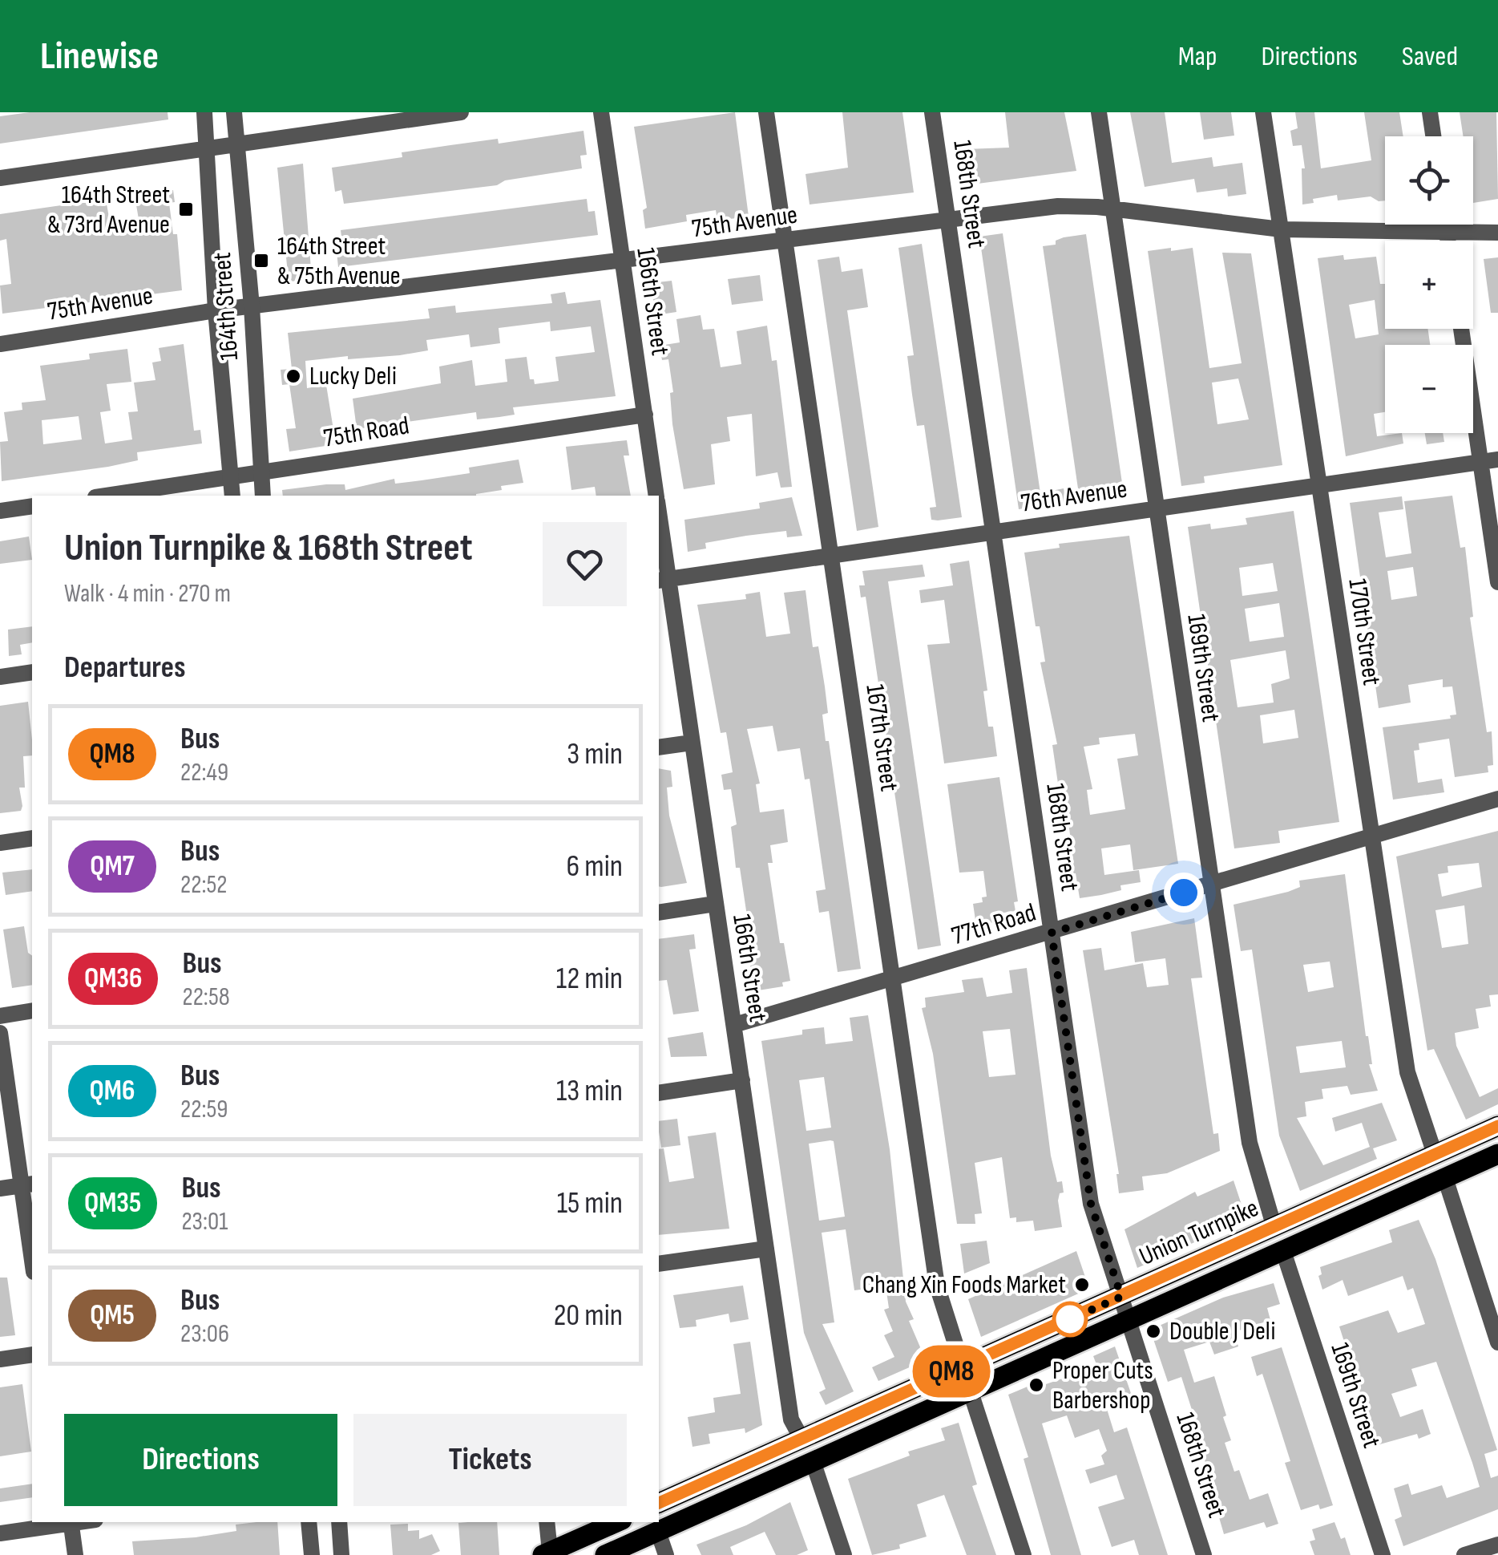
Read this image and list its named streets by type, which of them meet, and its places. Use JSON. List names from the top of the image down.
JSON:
{
  "streets": {
    "main road": ["Union Turnpike"],
    "street": [
      "168th Street",
      "75th Avenue",
      "166th Street",
      "164th Street",
      "75th Road",
      "76th Avenue",
      "170th Street",
      "169th Street",
      "167th Street",
      "77th Road"
    ]
  },
  "crossings": [
    ["168th Street", "75th Avenue"],
    ["168th Street", "76th Avenue"],
    ["168th Street", "77th Road"],
    ["168th Street", "Union Turnpike"],
    ["75th Avenue", "166th Street"],
    ["75th Avenue", "164th Street"],
    ["75th Avenue", "170th Street"],
    ["75th Avenue", "169th Street"],
    ["75th Avenue", "167th Street"],
    ["166th Street", "75th Road"],
    ["166th Street", "76th Avenue"],
    ["166th Street", "77th Road"],
    ["166th Street", "Union Turnpike"],
    ["164th Street", "75th Road"],
    ["76th Avenue", "170th Street"],
    ["76th Avenue", "169th Street"],
    ["76th Avenue", "167th Street"],
    ["170th Street", "77th Road"],
    ["170th Street", "Union Turnpike"],
    ["169th Street", "77th Road"],
    ["169th Street", "Union Turnpike"],
    ["167th Street", "77th Road"],
    ["167th Street", "Union Turnpike"]
  ],
  "places": {
    "transit": ["164th Street & 73rd Avenue", "164th Street & 75th Avenue"],
    "other": [
      "Lucky Deli",
      "Chang Xin Foods Market",
      "Double J Deli",
      "Proper Cuts Barbershop"
    ]
  },
  "lines": ["bus line QM8"],
  "page": {
    "header": "Linewise",
    "nav": ["Map", "Directions", "Saved"],
    "on_map": "QM8",
    "map_buttons": ["+", "−"],
    "heading": [
      ["Union Turnpike & 168th Street", "Walk · 4 min · 270 m"],
      "Departures"
    ],
    "list": [
      {
        "mark": "QM8",
        "name": "Bus",
        "note": "22:49",
        "value": "3 min"
      },
      {
        "mark": "QM7",
        "name": "Bus",
        "note": "22:52",
        "value": "6 min"
      },
      {
        "mark": "QM36",
        "name": "Bus",
        "note": "22:58",
        "value": "12 min"
      },
      {
        "mark": "QM6",
        "name": "Bus",
        "note": "22:59",
        "value": "13 min"
      },
      {
        "mark": "QM35",
        "name": "Bus",
        "note": "23:01",
        "value": "15 min"
      },
      {
        "mark": "QM5",
        "name": "Bus",
        "note": "23:06",
        "value": "20 min"
      }
    ],
    "buttons": ["Directions", "Tickets"]
  }
}
